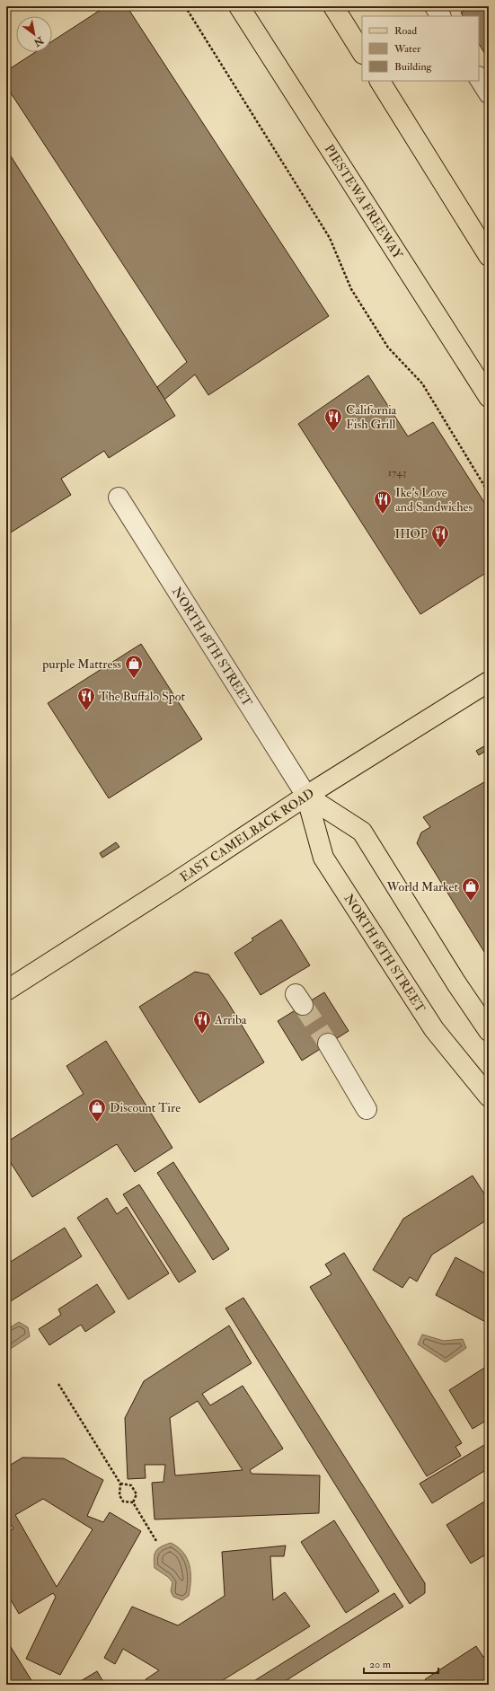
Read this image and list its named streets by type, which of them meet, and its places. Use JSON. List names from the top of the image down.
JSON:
{
  "streets": {
    "main road": ["PIESTEWA FREEWAY", "NORTH 18TH STREET", "EAST CAMELBACK ROAD"]
  },
  "crossings": [
    ["NORTH 18TH STREET", "EAST CAMELBACK ROAD"]
  ],
  "places": {
    "restaurant": [
      "California Fish Grill",
      "Ike's Love and Sandwiches",
      "IHOP",
      "The Buffalo Spot",
      "Arriba"
    ],
    "shop": ["purple Mattress", "World Market", "Discount Tire"]
  },
  "house_numbers": ["1743"],
  "legend": ["Road", "Water", "Building"],
  "scale_bar": "20 m",
  "north": "bottom right"
}
